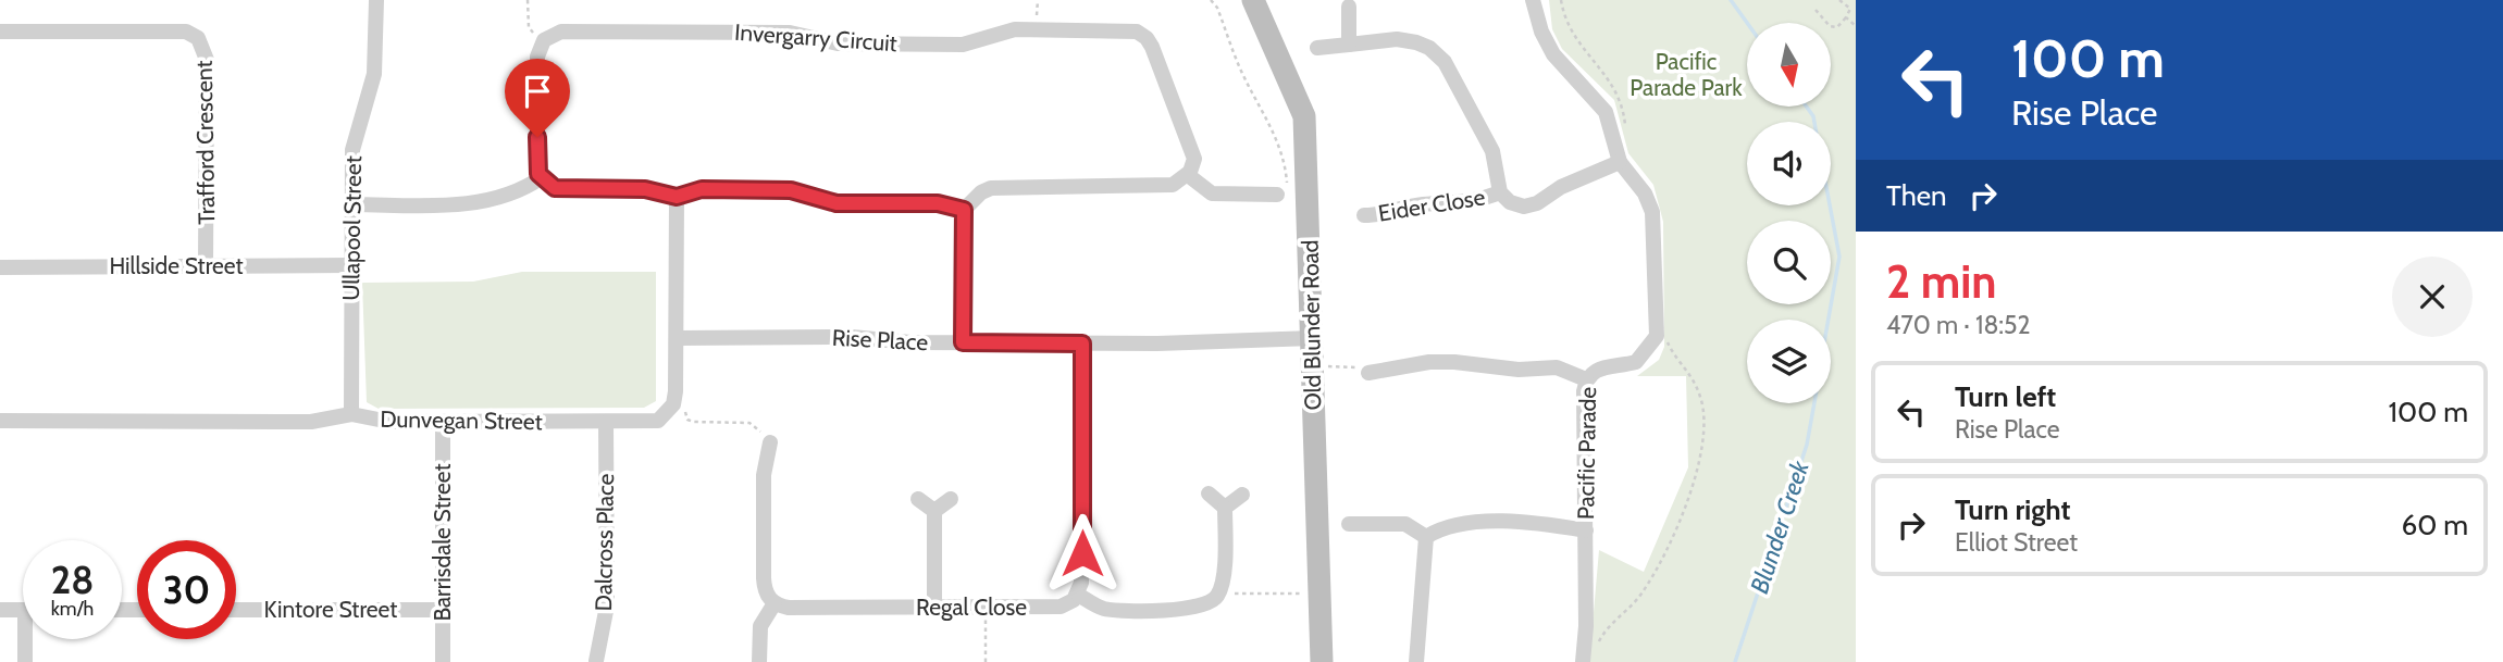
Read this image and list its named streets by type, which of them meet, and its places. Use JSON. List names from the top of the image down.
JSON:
{
  "streets": {
    "main road": ["Old Blunder Road"],
    "street": [
      "Invergarry Circuit",
      "Trafford Crescent",
      "Eider Close",
      "Ullapool Street",
      "Hillside Street",
      "Rise Place",
      "Dunvegan Street",
      "Pacific Parade",
      "Barrisdale Street",
      "Dalcross Place",
      "Regal Close",
      "Kintore Street"
    ]
  },
  "crossings": [
    ["Trafford Crescent", "Hillside Street"],
    ["Ullapool Street", "Hillside Street"],
    ["Ullapool Street", "Dunvegan Street"],
    ["Old Blunder Road", "Rise Place"],
    ["Rise Place", "Dunvegan Street"],
    ["Dunvegan Street", "Barrisdale Street"],
    ["Dunvegan Street", "Dalcross Place"],
    ["Barrisdale Street", "Kintore Street"]
  ],
  "water": ["Blunder Creek"],
  "parks": ["Pacific Parade Park"],
  "north": "bottom",
  "page": {
    "turn": ["100 m", "Rise Place"],
    "then": "Then",
    "heading": ["2 min", "470 m · 18:52"],
    "list": [
      {
        "name": "Turn left",
        "note": "Rise Place",
        "value": "100 m"
      },
      {
        "name": "Turn right",
        "note": "Elliot Street",
        "value": "60 m"
      }
    ],
    "speed": "28 km/h",
    "limit": "30"
  }
}
